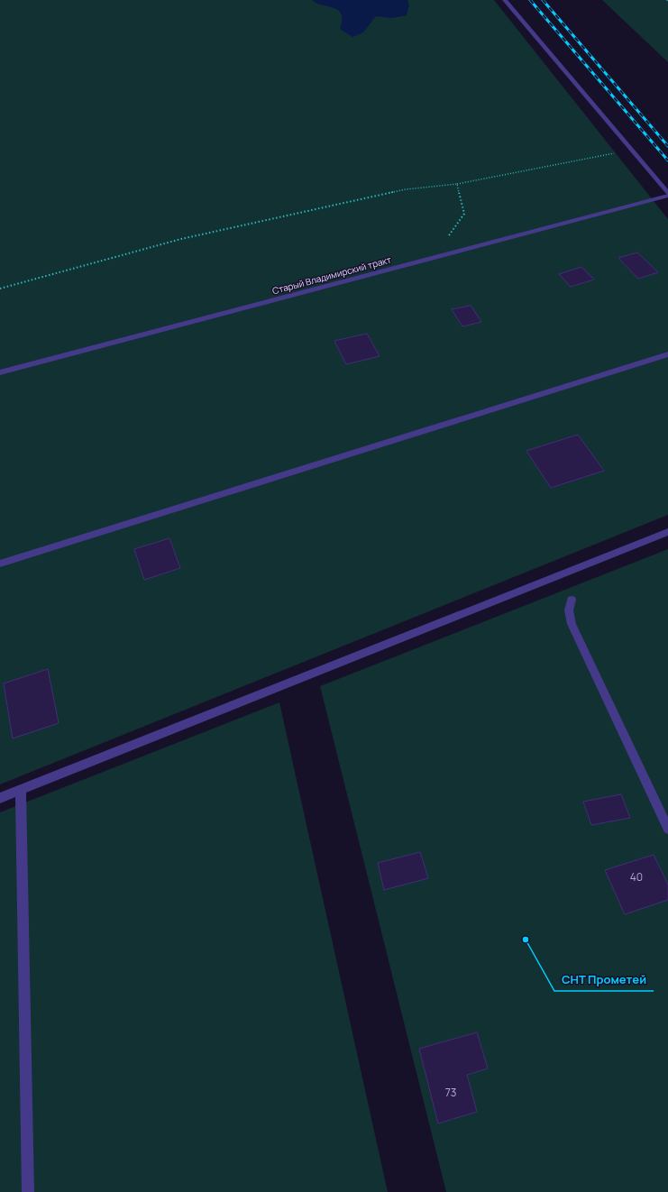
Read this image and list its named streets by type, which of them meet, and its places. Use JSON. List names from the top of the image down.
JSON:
{
  "streets": {
    "street": ["Старый Владимирский тракт"]
  },
  "places": ["СНТ Прометей"],
  "house_numbers": ["40", "73"]
}
